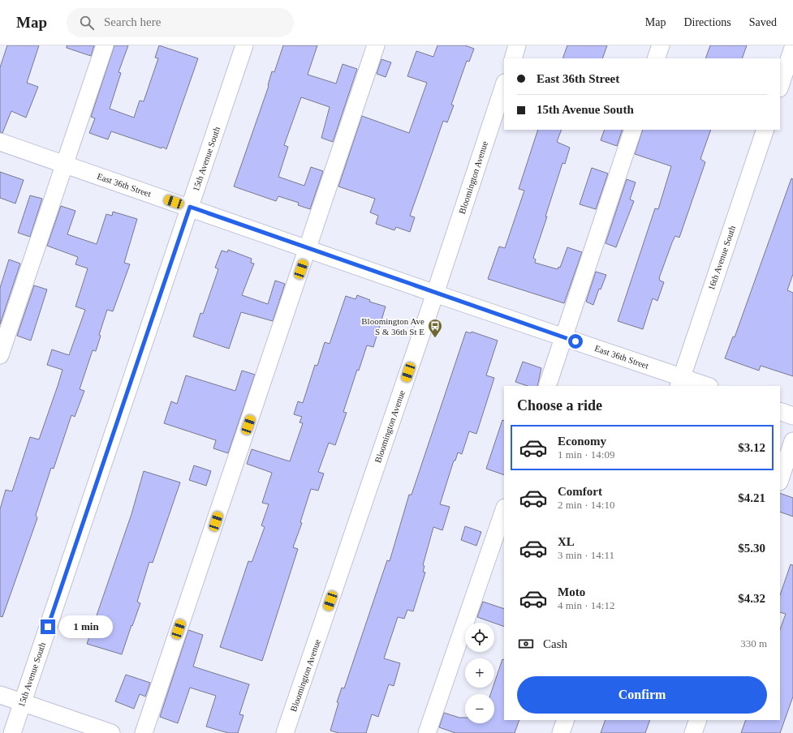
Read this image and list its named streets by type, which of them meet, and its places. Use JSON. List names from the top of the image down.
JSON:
{
  "streets": {
    "street": [
      "15th Avenue South",
      "Bloomington Avenue",
      "East 36th Street",
      "16th Avenue South"
    ]
  },
  "crossings": [
    ["15th Avenue South", "East 36th Street"],
    ["Bloomington Avenue", "East 36th Street"],
    ["East 36th Street", "16th Avenue South"]
  ],
  "places": {
    "bus stop": ["Bloomington Ave S & 36th St E"]
  },
  "page": {
    "header": "Map",
    "search": "Search here",
    "nav": ["Map", "Directions", "Saved"],
    "banner": ["East 36th Street", "15th Avenue South"],
    "heading": "Choose a ride",
    "list": [
      {
        "name": "Economy",
        "note": "1 min · 14:09",
        "value": "$3.12"
      },
      {
        "name": "Comfort",
        "note": "2 min · 14:10",
        "value": "$4.21"
      },
      {
        "name": "XL",
        "note": "3 min · 14:11",
        "value": "$5.30"
      },
      {
        "name": "Moto",
        "note": "4 min · 14:12",
        "value": "$4.32"
      }
    ],
    "bubble": "1 min",
    "map_buttons": ["+", "−"],
    "pay": ["Cash", "330 m"],
    "buttons": "Confirm"
  }
}
